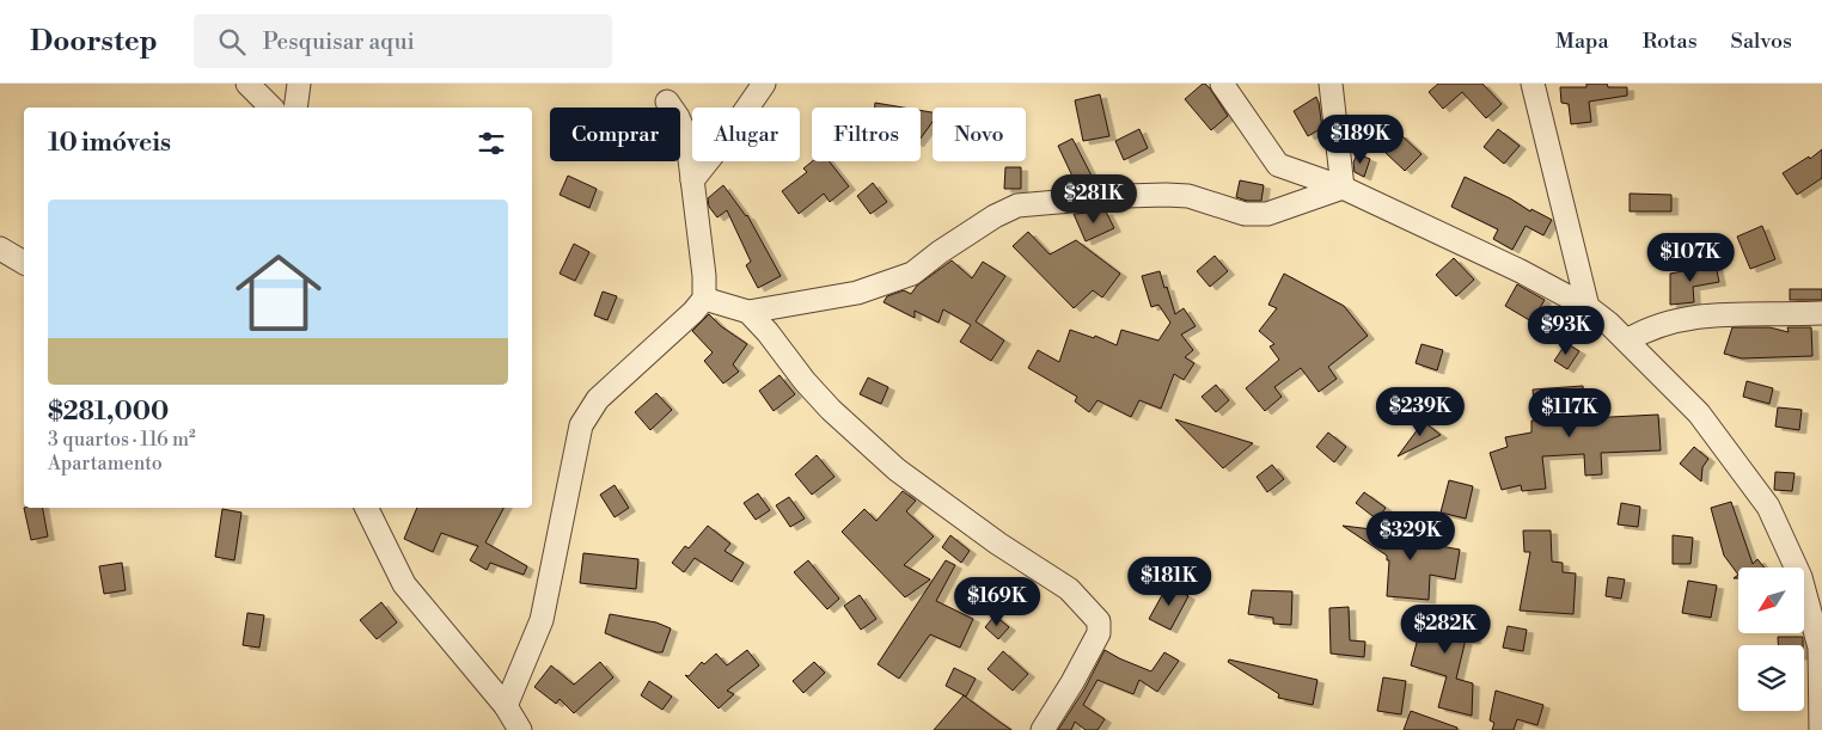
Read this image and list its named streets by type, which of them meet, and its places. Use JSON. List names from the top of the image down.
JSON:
{
  "north": "bottom left",
  "page": {
    "header": "Doorstep",
    "search": "Pesquisar aqui",
    "nav": ["Mapa", "Rotas", "Salvos"],
    "chip": [
      "Comprar",
      "Alugar",
      "Filtros",
      "Novo"
    ],
    "heading": "10 imóveis",
    "price": [
      "$189K",
      "$281K",
      "$107K",
      "$93K",
      "$239K",
      "$117K",
      "$329K",
      "$181K",
      "$169K",
      "$282K"
    ],
    "list": [
      {
        "name": "$281,000",
        "note": "3 quartos · 116 m² · Apartamento"
      }
    ]
  }
}
